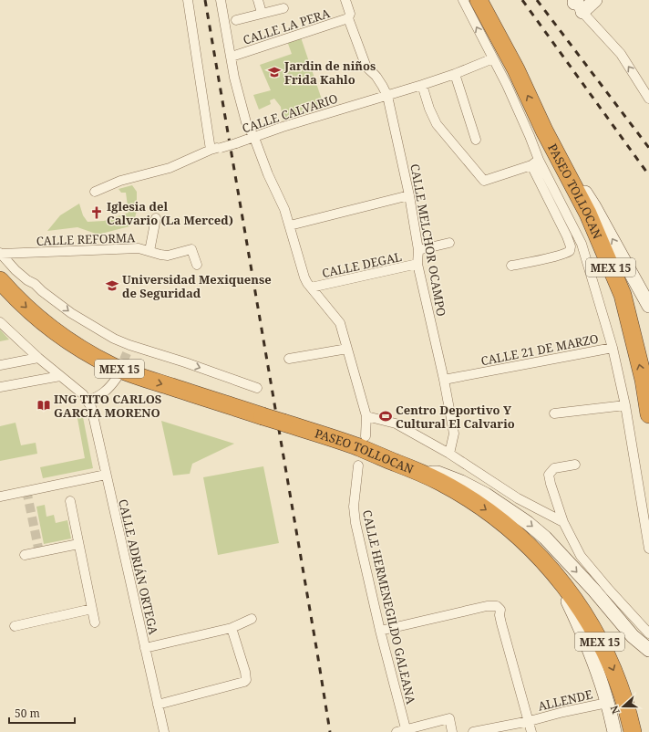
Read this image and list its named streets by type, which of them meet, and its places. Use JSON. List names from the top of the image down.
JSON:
{
  "streets": {
    "highway": ["PASEO TOLLOCAN", "MEX 15"],
    "street": [
      "CALLE LA PERA",
      "CALLE CALVARIO",
      "CALLE REFORMA",
      "CALLE MELCHOR OCAMPO",
      "CALLE DEGAL",
      "CALLE 21 DE MARZO",
      "CALLE ADRIÁN ORTEGA",
      "CALLE HERMENEGILDO GALEANA",
      "ALLENDE"
    ]
  },
  "crossings": [
    ["CALLE LA PERA", "CALLE MELCHOR OCAMPO"],
    ["CALLE CALVARIO", "CALLE MELCHOR OCAMPO"],
    ["CALLE MELCHOR OCAMPO", "CALLE DEGAL"],
    ["CALLE MELCHOR OCAMPO", "CALLE 21 DE MARZO"]
  ],
  "places": {
    "school or university": ["Jardin de niños Frida Kahlo", "Universidad Mexiquense de Seguridad"],
    "church": ["Iglesia del Calvario (La Merced)"],
    "library": ["ING TITO CARLOS GARCIA MORENO"],
    "sports": ["Centro Deportivo Y Cultural El Calvario"]
  },
  "scale_bar": "50 m",
  "north": "left"
}
